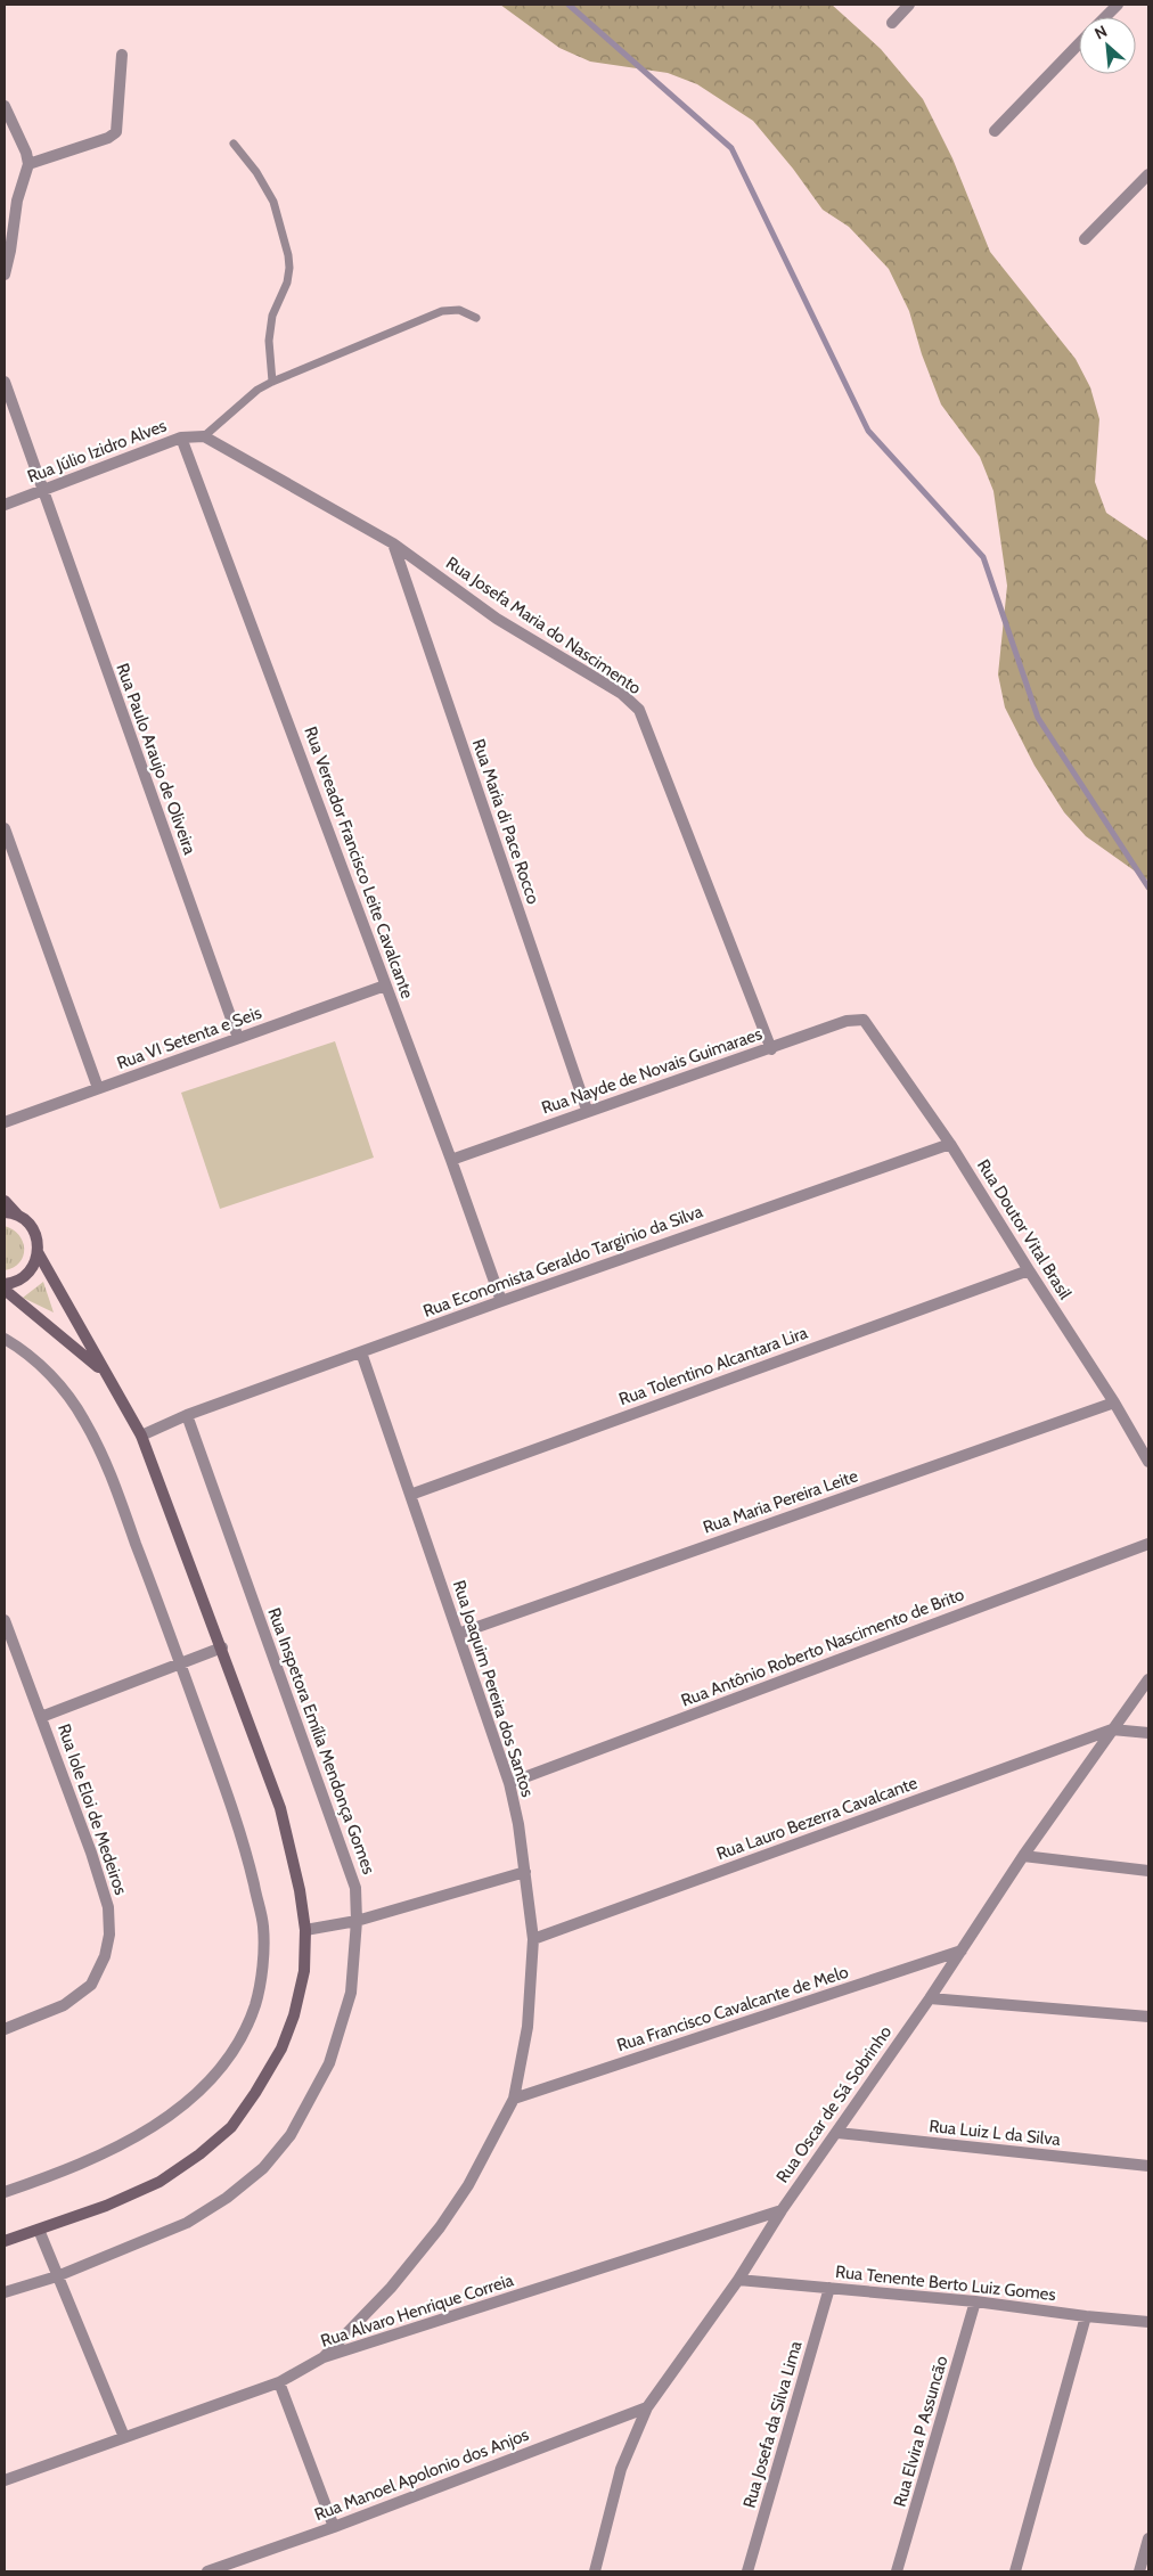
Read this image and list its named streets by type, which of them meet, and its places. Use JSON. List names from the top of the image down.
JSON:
{
  "streets": {
    "street": [
      "Rua Júlio Izidro Alves",
      "Rua Josefa Maria do Nascimento",
      "Rua Paulo Araujo de Oliveira",
      "Rua Maria di Pace Rocco",
      "Rua Vereador Francisco Leite Cavalcante",
      "Rua VI Setenta e Seis",
      "Rua Nayde de Novais Guimaraes",
      "Rua Doutor Vital Brasil",
      "Rua Economista Geraldo Targinio da Silva",
      "Rua Tolentino Alcantara Lira",
      "Rua Maria Pereira Leite",
      "Rua Antônio Roberto Nascimento de Brito",
      "Rua Joaquim Pereira dos Santos",
      "Rua Inspetora Emília Mendonça Gomes",
      "Rua Iole Eloi de Medeiros",
      "Rua Lauro Bezerra Cavalcante",
      "Rua Francisco Cavalcante de Melo",
      "Rua Oscar de Sá Sobrinho",
      "Rua Luiz L da Silva",
      "Rua Tenente Berto Luiz Gomes",
      "Rua Alvaro Henrique Correia",
      "Rua Josefa da Silva Lima",
      "Rua Elvira P Assuncão",
      "Rua Manoel Apolonio dos Anjos"
    ]
  },
  "crossings": [
    ["Rua Júlio Izidro Alves", "Rua Josefa Maria do Nascimento"],
    ["Rua Júlio Izidro Alves", "Rua Paulo Araujo de Oliveira"],
    ["Rua Júlio Izidro Alves", "Rua Vereador Francisco Leite Cavalcante"],
    ["Rua Josefa Maria do Nascimento", "Rua Maria di Pace Rocco"],
    ["Rua Josefa Maria do Nascimento", "Rua Nayde de Novais Guimaraes"],
    ["Rua Paulo Araujo de Oliveira", "Rua VI Setenta e Seis"],
    ["Rua Maria di Pace Rocco", "Rua Nayde de Novais Guimaraes"],
    ["Rua Vereador Francisco Leite Cavalcante", "Rua VI Setenta e Seis"],
    ["Rua Vereador Francisco Leite Cavalcante", "Rua Nayde de Novais Guimaraes"],
    ["Rua Vereador Francisco Leite Cavalcante", "Rua Economista Geraldo Targinio da Silva"],
    ["Rua Nayde de Novais Guimaraes", "Rua Doutor Vital Brasil"],
    ["Rua Doutor Vital Brasil", "Rua Economista Geraldo Targinio da Silva"],
    ["Rua Doutor Vital Brasil", "Rua Tolentino Alcantara Lira"],
    ["Rua Doutor Vital Brasil", "Rua Maria Pereira Leite"],
    ["Rua Economista Geraldo Targinio da Silva", "Rua Joaquim Pereira dos Santos"],
    ["Rua Economista Geraldo Targinio da Silva", "Rua Inspetora Emília Mendonça Gomes"],
    ["Rua Tolentino Alcantara Lira", "Rua Joaquim Pereira dos Santos"],
    ["Rua Maria Pereira Leite", "Rua Joaquim Pereira dos Santos"],
    ["Rua Antônio Roberto Nascimento de Brito", "Rua Joaquim Pereira dos Santos"],
    ["Rua Joaquim Pereira dos Santos", "Rua Lauro Bezerra Cavalcante"],
    ["Rua Joaquim Pereira dos Santos", "Rua Francisco Cavalcante de Melo"],
    ["Rua Joaquim Pereira dos Santos", "Rua Alvaro Henrique Correia"],
    ["Rua Lauro Bezerra Cavalcante", "Rua Oscar de Sá Sobrinho"],
    ["Rua Francisco Cavalcante de Melo", "Rua Oscar de Sá Sobrinho"],
    ["Rua Oscar de Sá Sobrinho", "Rua Luiz L da Silva"],
    ["Rua Oscar de Sá Sobrinho", "Rua Tenente Berto Luiz Gomes"],
    ["Rua Oscar de Sá Sobrinho", "Rua Alvaro Henrique Correia"],
    ["Rua Oscar de Sá Sobrinho", "Rua Manoel Apolonio dos Anjos"],
    ["Rua Tenente Berto Luiz Gomes", "Rua Josefa da Silva Lima"],
    ["Rua Tenente Berto Luiz Gomes", "Rua Elvira P Assuncão"]
  ],
  "north": "top left"
}
